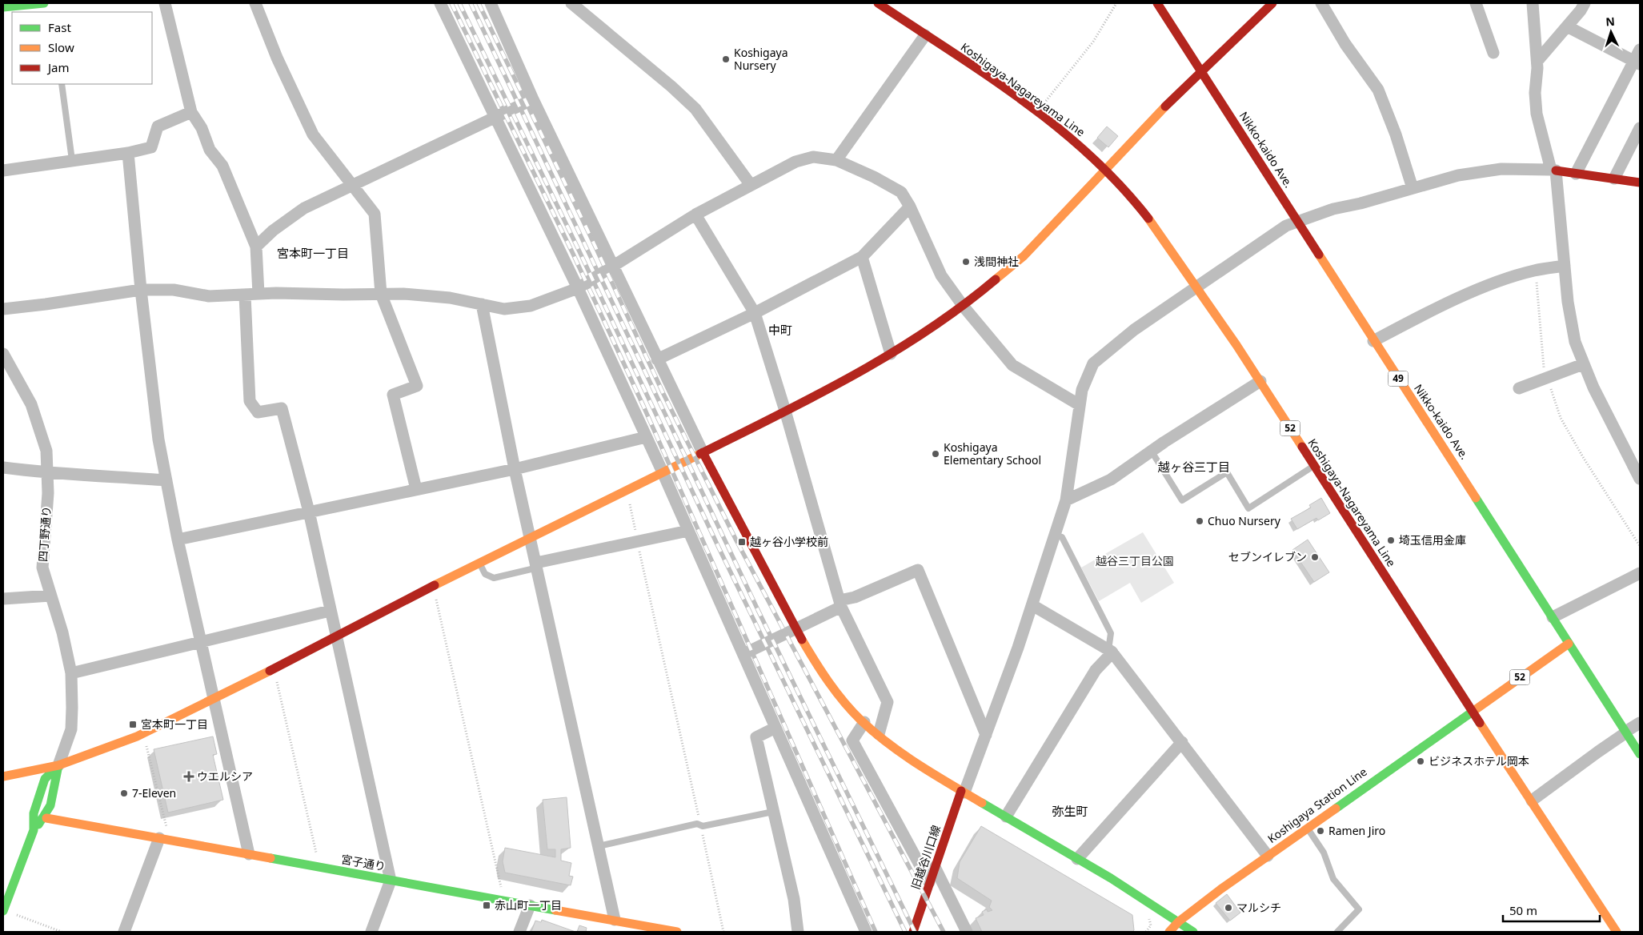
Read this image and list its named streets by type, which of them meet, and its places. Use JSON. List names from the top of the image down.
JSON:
{
  "streets": {
    "street": [
      "Koshigaya-Nagareyama Line",
      "Nikko-kaido Ave.",
      "49",
      "52",
      "四丁野通り",
      "Koshigaya Station Line",
      "旧越谷川口線",
      "宮子通り"
    ]
  },
  "crossings": [
    ["Koshigaya-Nagareyama Line", "52"],
    ["Koshigaya-Nagareyama Line", "Koshigaya Station Line"],
    ["Nikko-kaido Ave.", "52"],
    ["52", "Koshigaya Station Line"],
    ["四丁野通り", "宮子通り"]
  ],
  "districts": [
    "宮本町一丁目",
    "中町",
    "越ヶ谷三丁目",
    "弥生町"
  ],
  "parks": ["越谷三丁目公園"],
  "places": {
    "other": [
      "Koshigaya Nursery",
      "浅間神社",
      "Koshigaya Elementary School",
      "Chuo Nursery",
      "埼玉信用金庫",
      "セブンイレブン",
      "ビジネスホテル岡本",
      "7-Eleven",
      "Ramen Jiro",
      "マルシチ"
    ],
    "transit": ["越ヶ谷小学校前", "宮本町一丁目", "赤山町一丁目"],
    "health": ["ウエルシア"]
  },
  "legend": ["Fast", "Slow", "Jam"],
  "scale_bar": "50 m",
  "north": "top"
}
